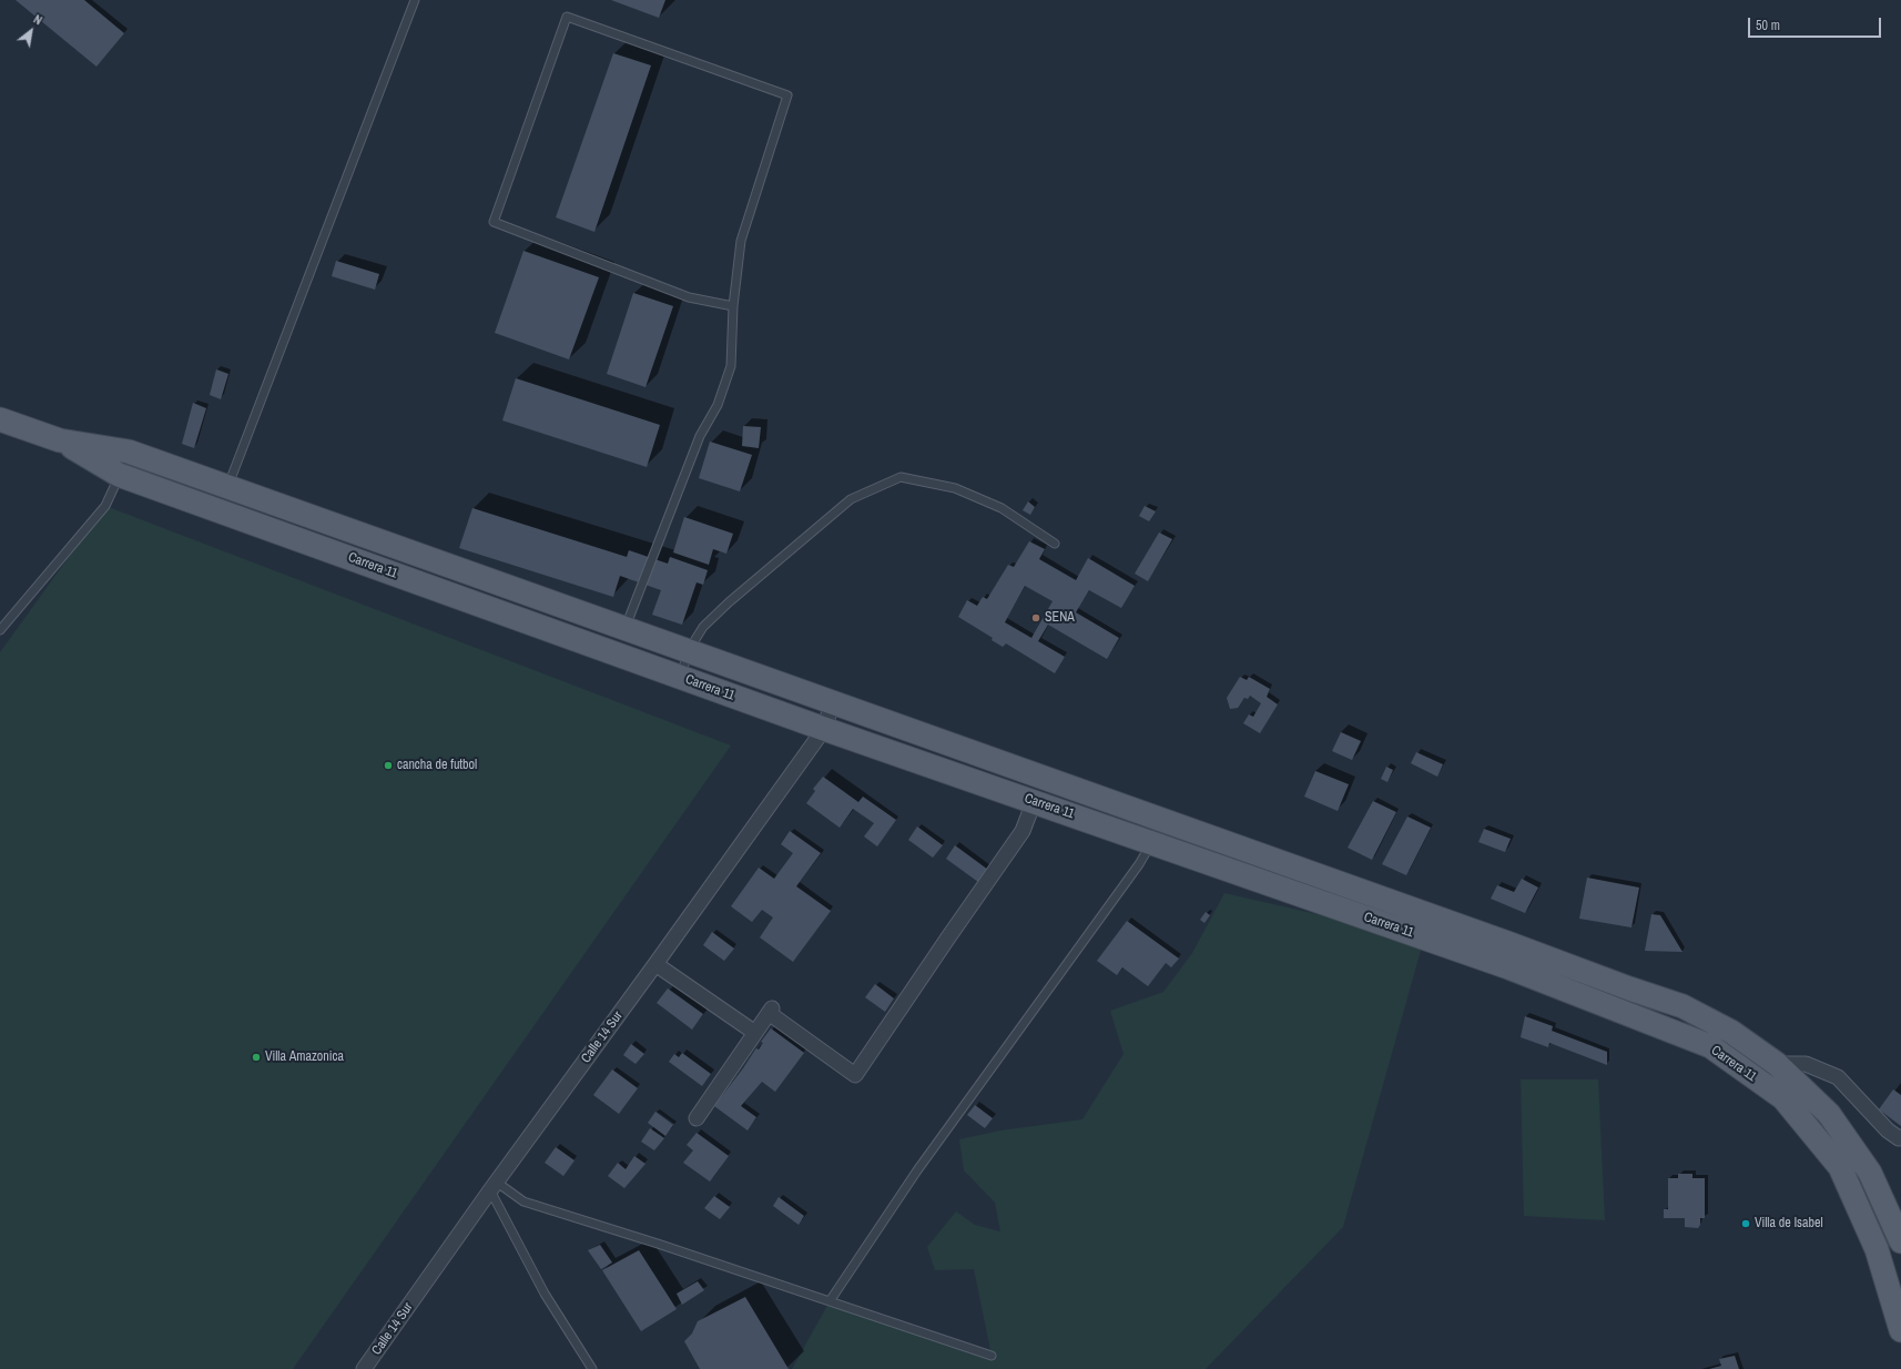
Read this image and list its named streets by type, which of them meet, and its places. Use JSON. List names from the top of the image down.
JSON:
{
  "streets": {
    "main road": ["Carrera 11"],
    "street": ["Calle 14 Sur"]
  },
  "crossings": [
    ["Carrera 11", "Calle 14 Sur"]
  ],
  "places": [
    "SENA",
    "cancha de futbol",
    "Villa Amazonica",
    "Villa de Isabel"
  ],
  "scale_bar": "50 m",
  "north": "top right"
}
